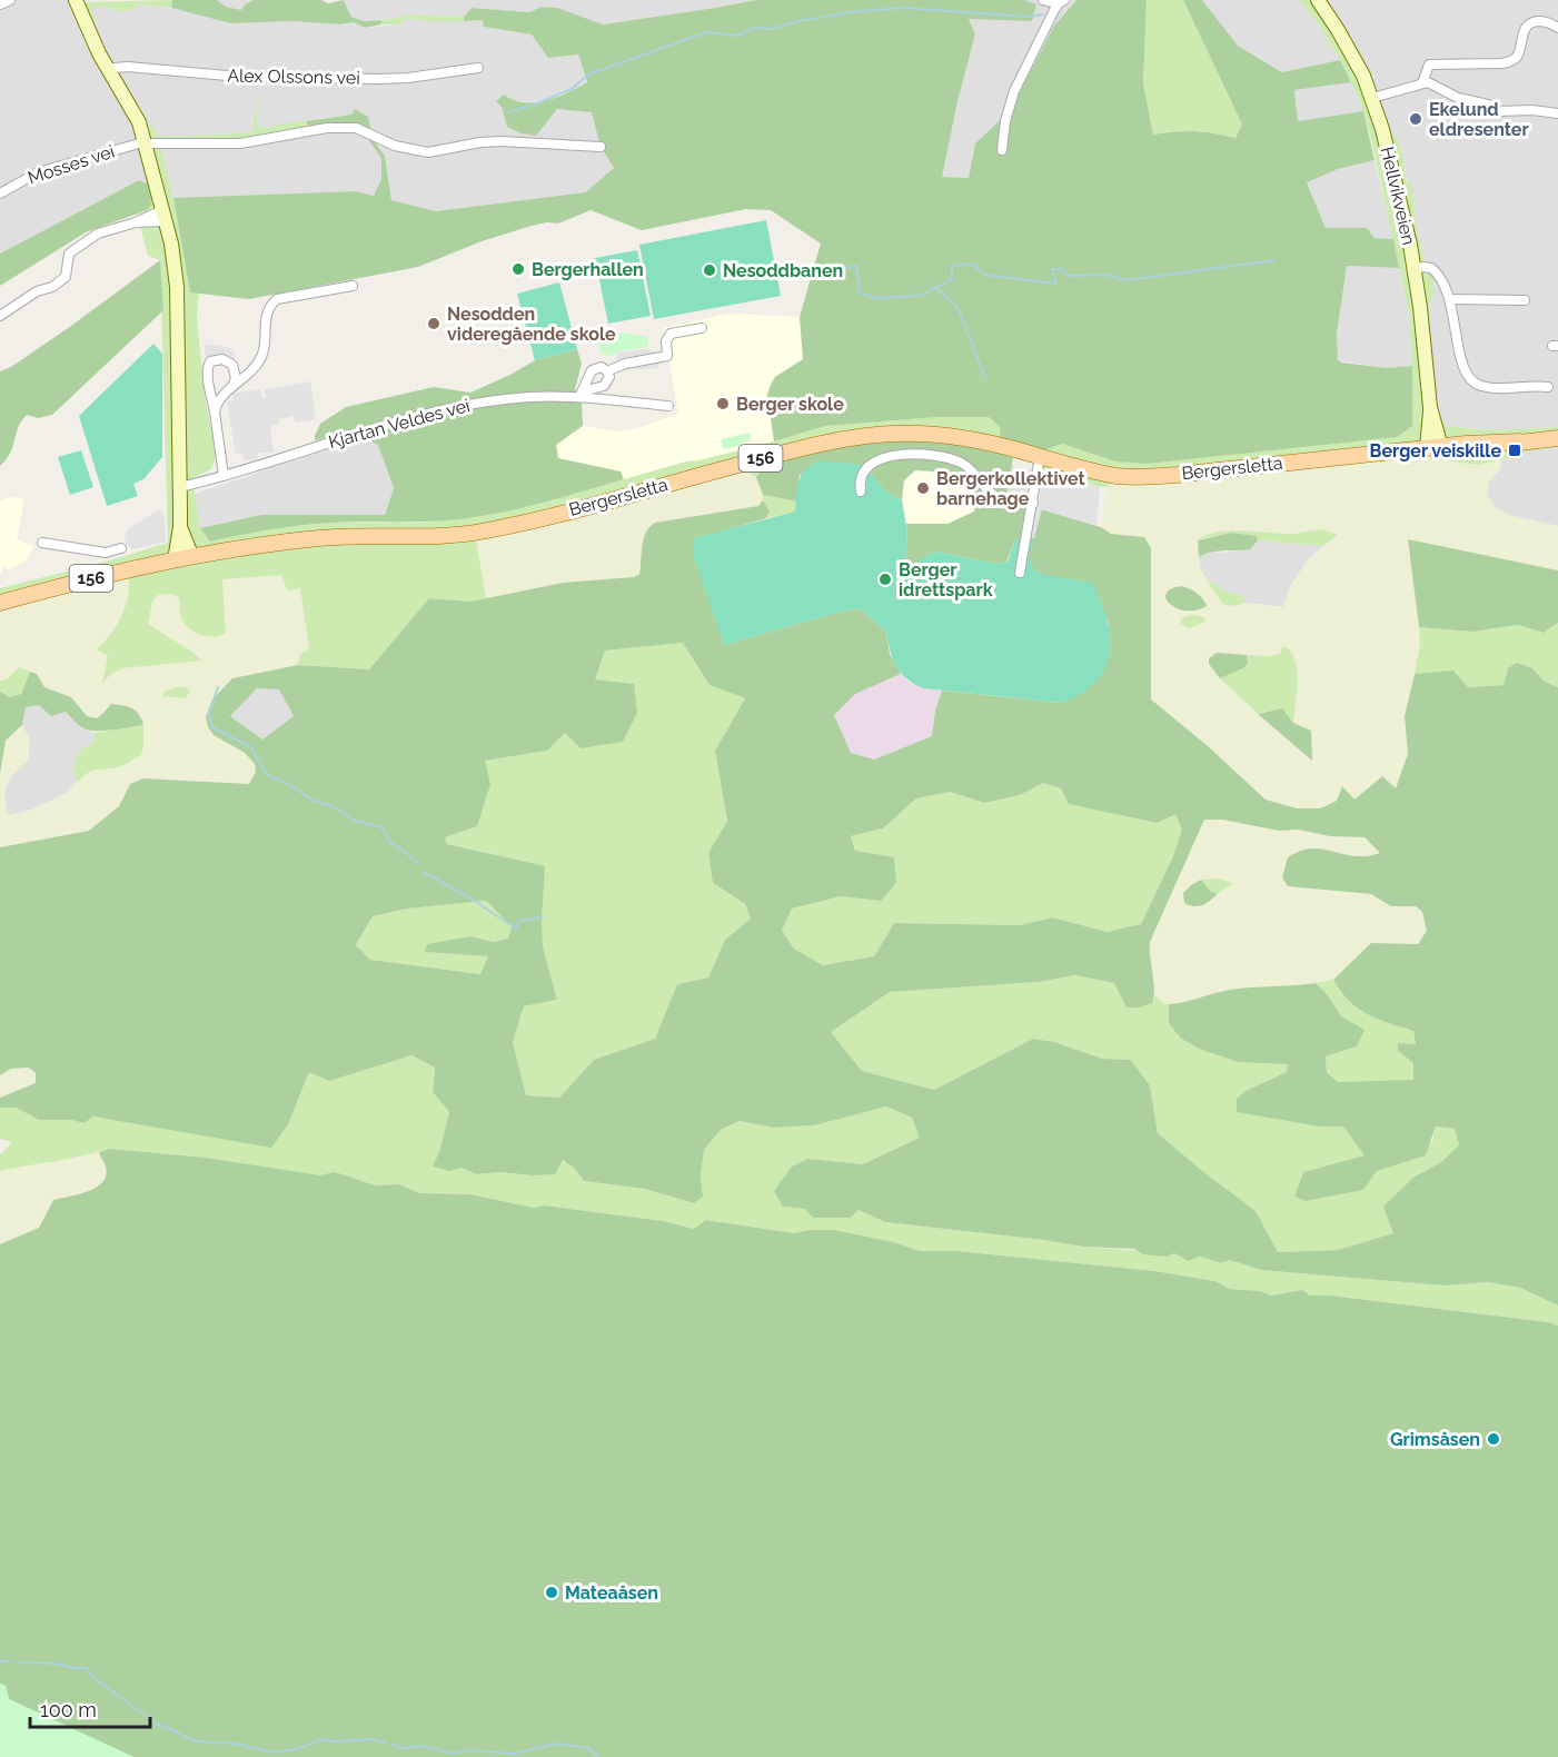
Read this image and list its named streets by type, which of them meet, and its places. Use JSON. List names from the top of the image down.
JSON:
{
  "streets": {
    "main road": ["Hellvikveien", "156", "Bergersletta"],
    "street": ["Alex Olssons vei", "Mosses vei", "Kjartan Veldes vei"]
  },
  "crossings": [
    ["Hellvikveien", "156"],
    ["Hellvikveien", "Bergersletta"],
    ["156", "Bergersletta"]
  ],
  "places": {
    "other": [
      "Ekelund eldresenter",
      "Bergerhallen",
      "Nesoddbanen",
      "Nesodden videregående skole",
      "Berger skole",
      "Bergerkollektivet barnehage",
      "Berger idrettspark",
      "Grimsåsen",
      "Mateaåsen"
    ],
    "transit": ["Berger veiskille"]
  },
  "scale_bar": "100 m"
}
